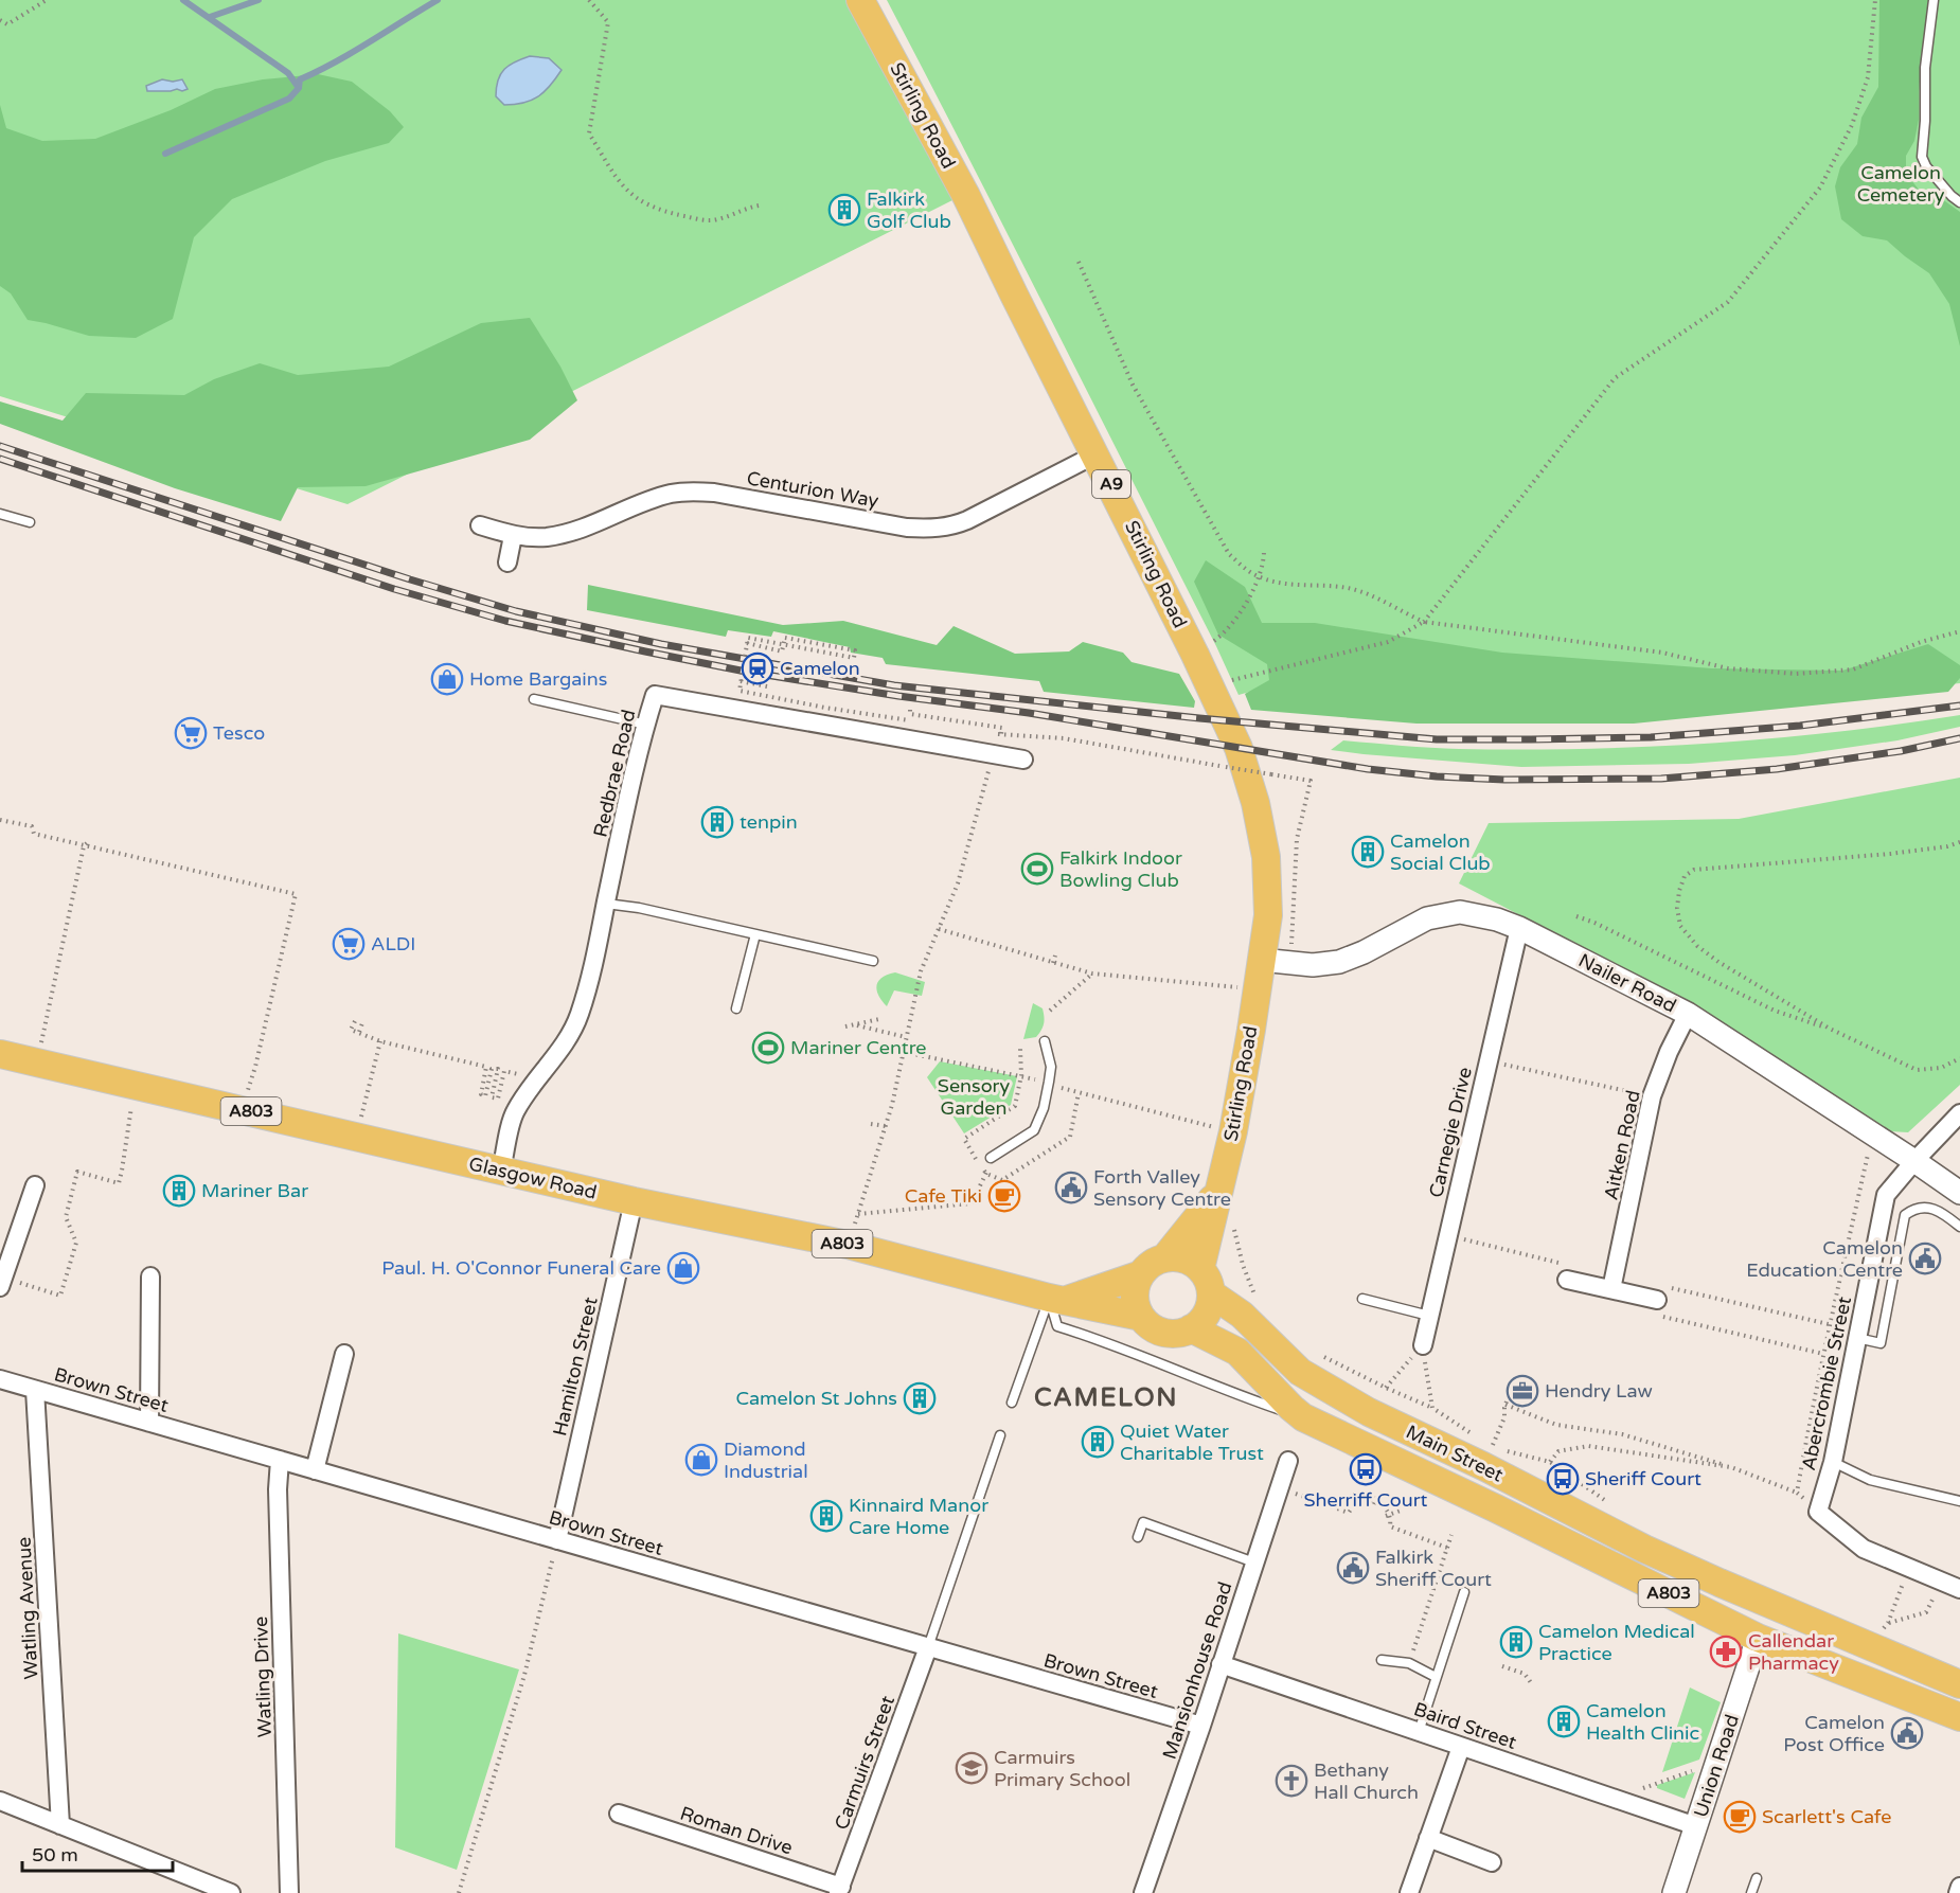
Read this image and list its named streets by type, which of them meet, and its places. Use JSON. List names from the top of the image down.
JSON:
{
  "streets": {
    "main road": [
      "Stirling Road",
      "A9",
      "A803",
      "Glasgow Road",
      "Main Street"
    ],
    "street": [
      "Centurion Way",
      "Redbrae Road",
      "Nailer Road",
      "Carnegie Drive",
      "Aitken Road",
      "Hamilton Street",
      "Abercrombie Street",
      "Brown Street",
      "Watling Avenue",
      "Mansionhouse Road",
      "Watling Drive",
      "Baird Street",
      "Carmuirs Street",
      "Union Road",
      "Roman Drive"
    ]
  },
  "crossings": [
    ["Stirling Road", "Centurion Way"],
    ["Stirling Road", "Nailer Road"],
    ["Stirling Road", "Glasgow Road"],
    ["Stirling Road", "Main Street"],
    ["Redbrae Road", "Glasgow Road"],
    ["Nailer Road", "Carnegie Drive"],
    ["Nailer Road", "Aitken Road"],
    ["Nailer Road", "Abercrombie Street"],
    ["Glasgow Road", "Hamilton Street"],
    ["Glasgow Road", "Main Street"],
    ["Hamilton Street", "Brown Street"],
    ["Brown Street", "Watling Avenue"],
    ["Brown Street", "Mansionhouse Road"],
    ["Brown Street", "Watling Drive"],
    ["Brown Street", "Carmuirs Street"],
    ["Main Street", "Union Road"],
    ["Mansionhouse Road", "Baird Street"],
    ["Baird Street", "Union Road"],
    ["Carmuirs Street", "Roman Drive"]
  ],
  "districts": ["CAMELON"],
  "parks": ["Camelon Cemetery", "Sensory Garden"],
  "places": {
    "building": [
      "Falkirk Golf Club",
      "tenpin",
      "Camelon Social Club",
      "Mariner Bar",
      "Camelon St Johns",
      "Quiet Water Charitable Trust",
      "Kinnaird Manor Care Home",
      "Camelon Medical Practice",
      "Camelon Health Clinic"
    ],
    "station": ["Camelon"],
    "shop": ["Home Bargains", "Paul. H. O'Connor Funeral Care", "Diamond Industrial"],
    "supermarket": ["Tesco", "ALDI"],
    "sports": ["Falkirk Indoor Bowling Club", "Mariner Centre"],
    "public building": [
      "Forth Valley Sensory Centre",
      "Camelon Education Centre",
      "Falkirk Sheriff Court",
      "Camelon Post Office"
    ],
    "cafe": ["Cafe Tiki", "Scarlett's Cafe"],
    "office": ["Hendry Law"],
    "bus stop": ["Sherriff Court", "Sheriff Court"],
    "pharmacy": ["Callendar Pharmacy"],
    "school or university": ["Carmuirs Primary School"],
    "church": ["Bethany Hall Church"]
  },
  "scale_bar": "50 m"
}
